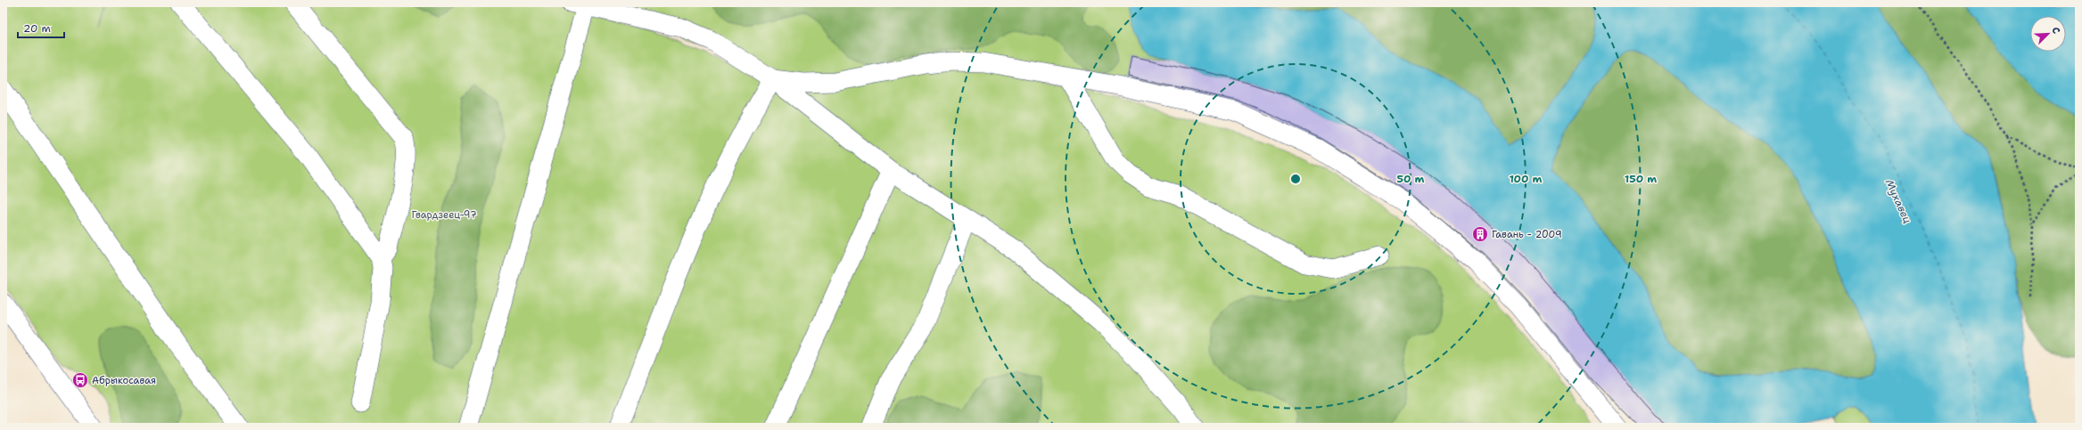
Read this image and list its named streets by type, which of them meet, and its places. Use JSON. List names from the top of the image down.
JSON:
{
  "water": ["Мухавец"],
  "parks": ["Гвардзеец-97"],
  "places": {
    "building": ["Гавань - 2009"],
    "bus stop": ["Абрыкосавая"]
  },
  "scale_bar": "20 m",
  "north": "top right",
  "rings": ["50 m", "100 m", "150 m"]
}
